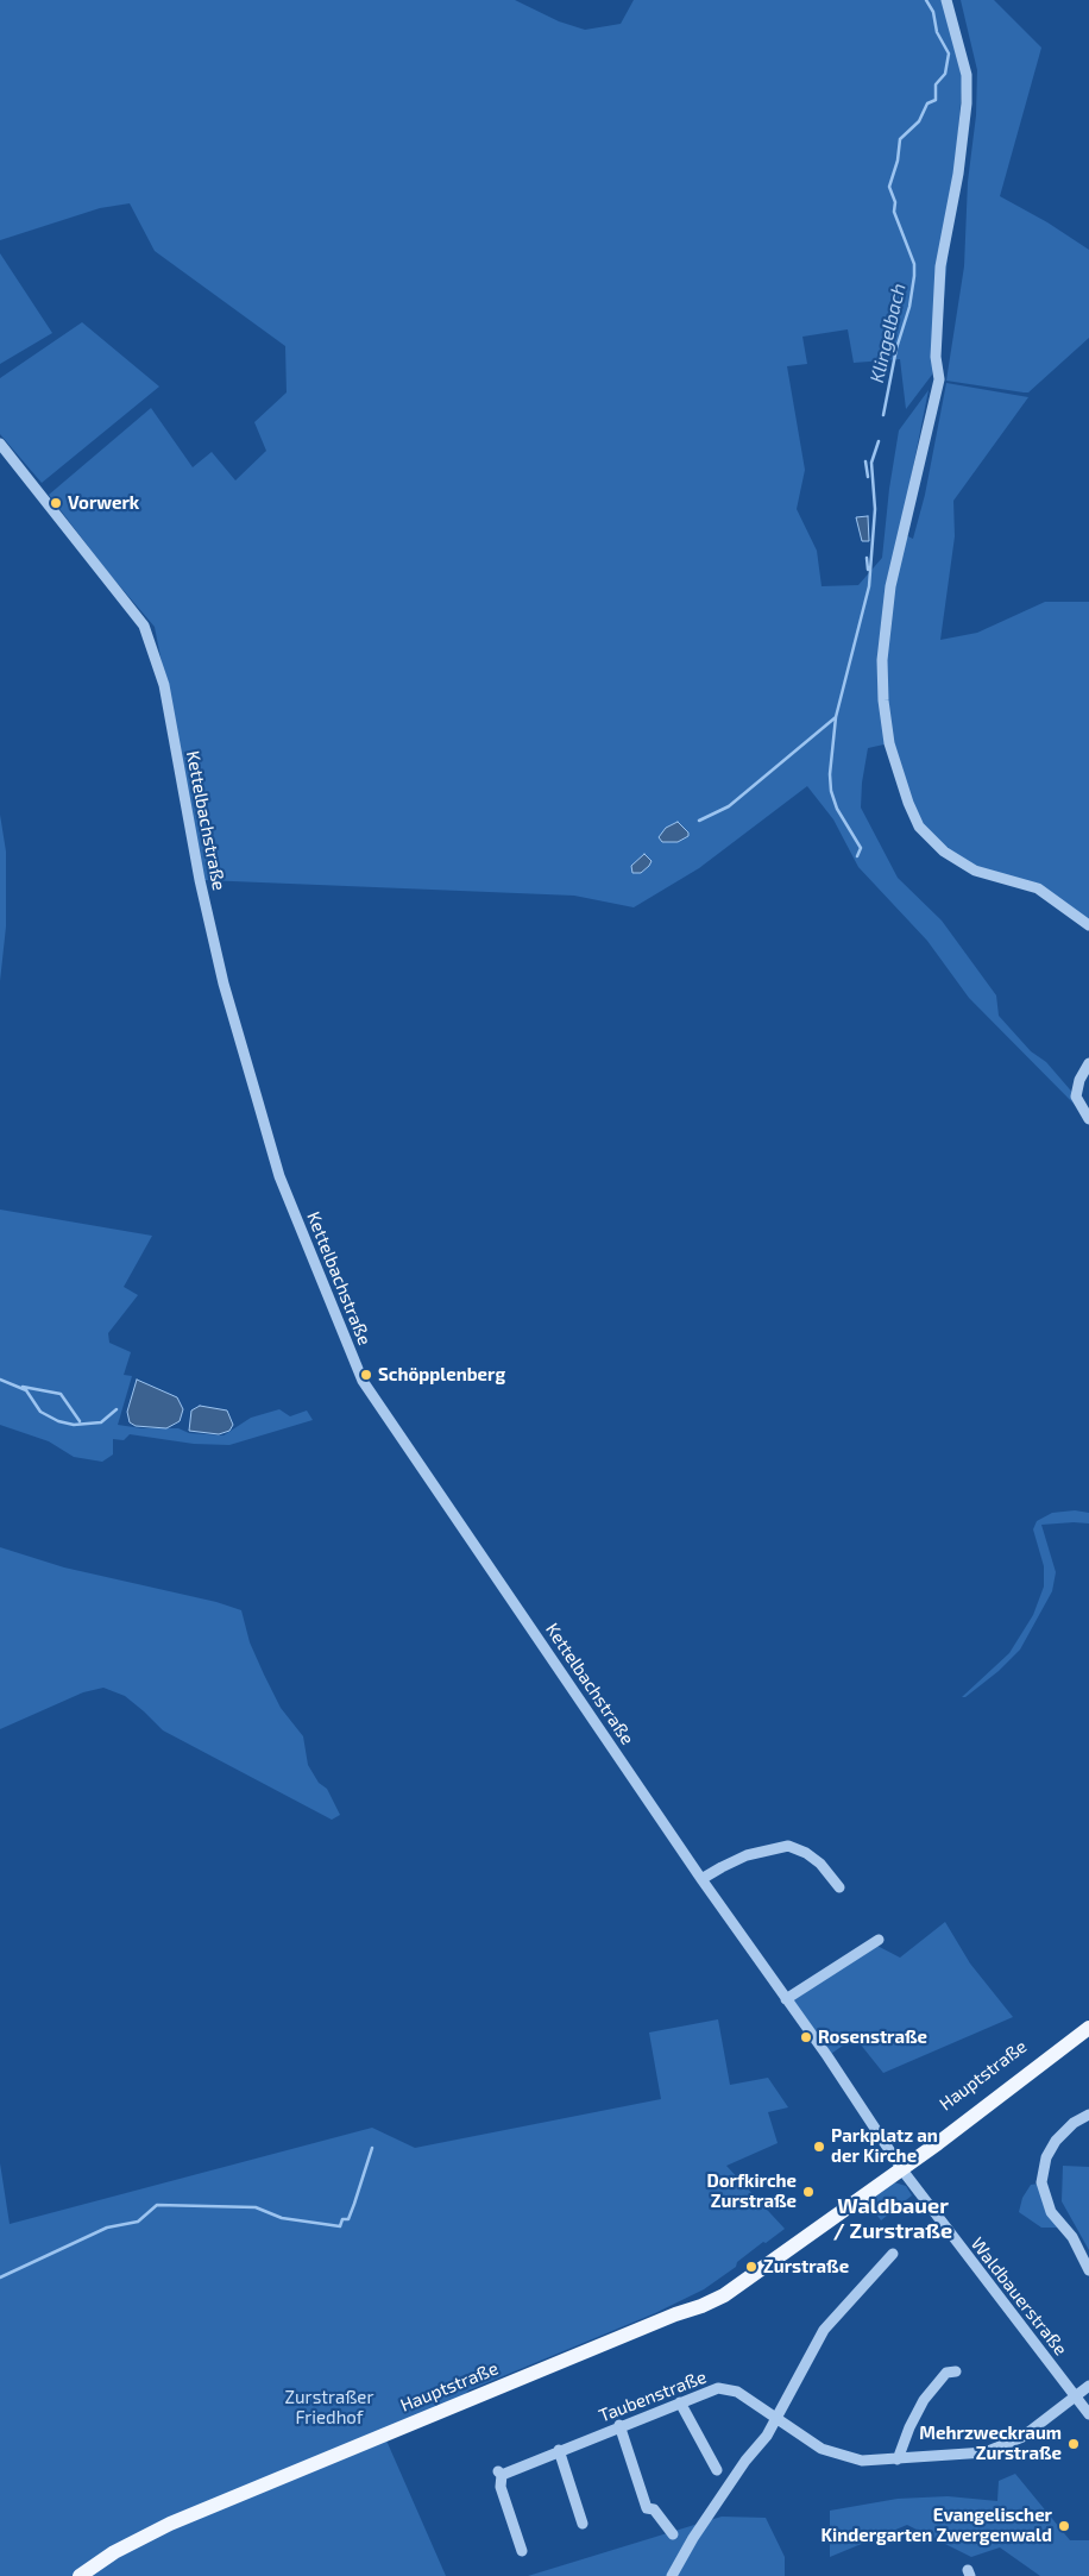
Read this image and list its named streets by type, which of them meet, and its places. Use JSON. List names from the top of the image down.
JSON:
{
  "streets": {
    "main road": ["Hauptstraße"],
    "street": ["Kettelbachstraße", "Waldbauerstraße", "Taubenstraße"]
  },
  "crossings": [
    ["Kettelbachstraße", "Hauptstraße"],
    ["Kettelbachstraße", "Waldbauerstraße"],
    ["Hauptstraße", "Waldbauerstraße"],
    ["Waldbauerstraße", "Taubenstraße"]
  ],
  "districts": ["Waldbauer / Zurstraße"],
  "water": ["Klingelbach"],
  "parks": ["Zurstraßer Friedhof"],
  "places": [
    "Vorwerk",
    "Schöpplenberg",
    "Rosenstraße",
    "Parkplatz an der Kirche",
    "Dorfkirche Zurstraße",
    "Zurstraße",
    "Mehrzweckraum Zurstraße",
    "Evangelischer Kindergarten Zwergenwald"
  ]
}
